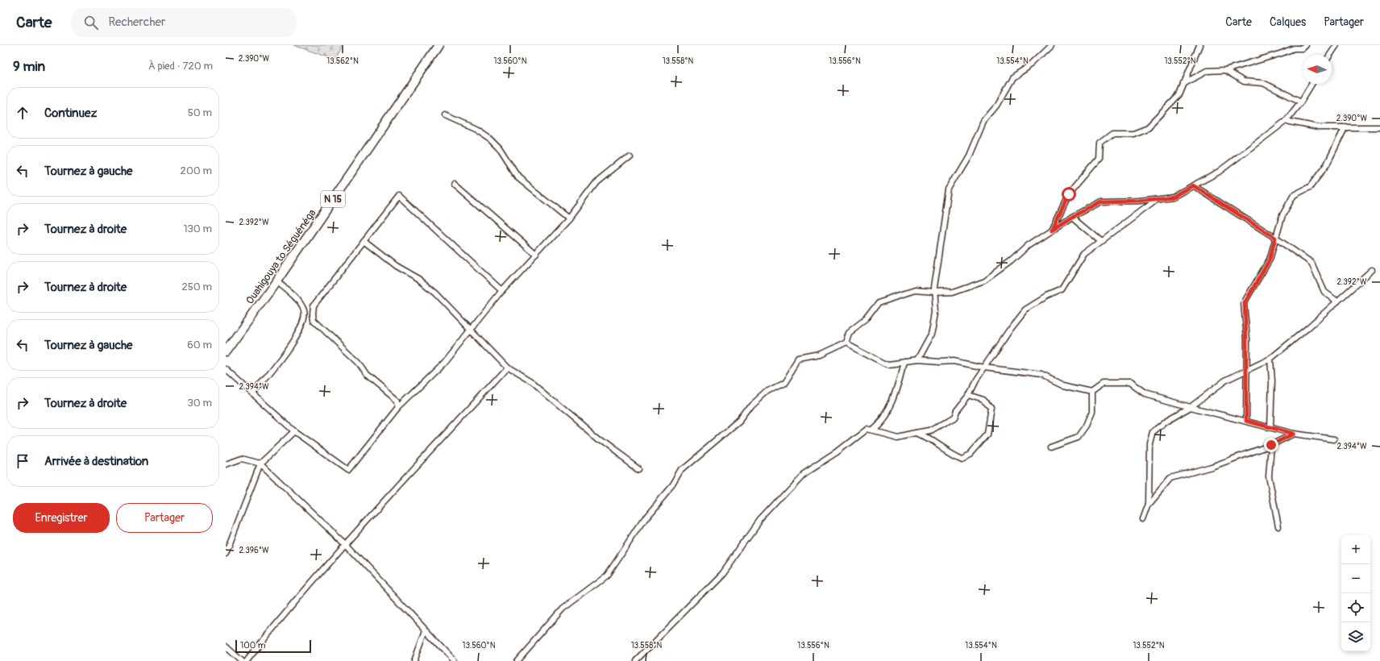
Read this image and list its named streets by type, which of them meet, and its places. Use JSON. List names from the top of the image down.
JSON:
{
  "streets": {
    "main road": ["N 15", "Ouahigouya to Séguénéga"]
  },
  "scale_bar": "100 m",
  "north": "left",
  "page": {
    "header": "Carte",
    "search": "Rechercher",
    "nav": ["Carte", "Calques", "Partager"],
    "heading": ["9 min", "À pied · 720 m"],
    "list": [
      ["Continuez", "50 m"],
      ["Tournez à gauche", "200 m"],
      ["Tournez à droite", "130 m"],
      ["Tournez à droite", "250 m"],
      ["Tournez à gauche", "60 m"],
      ["Tournez à droite", "30 m"],
      "Arrivée à destination"
    ],
    "buttons": ["Enregistrer", "Partager"],
    "map_buttons": ["+", "−"],
    "scale": "100 m"
  },
  "coordinates": [
    "2.390°W",
    "13.562°N",
    "13.560°N",
    "13.558°N",
    "13.556°N",
    "13.554°N",
    "13.552°N",
    "2.392°W",
    "2.394°W",
    "2.396°W"
  ]
}
